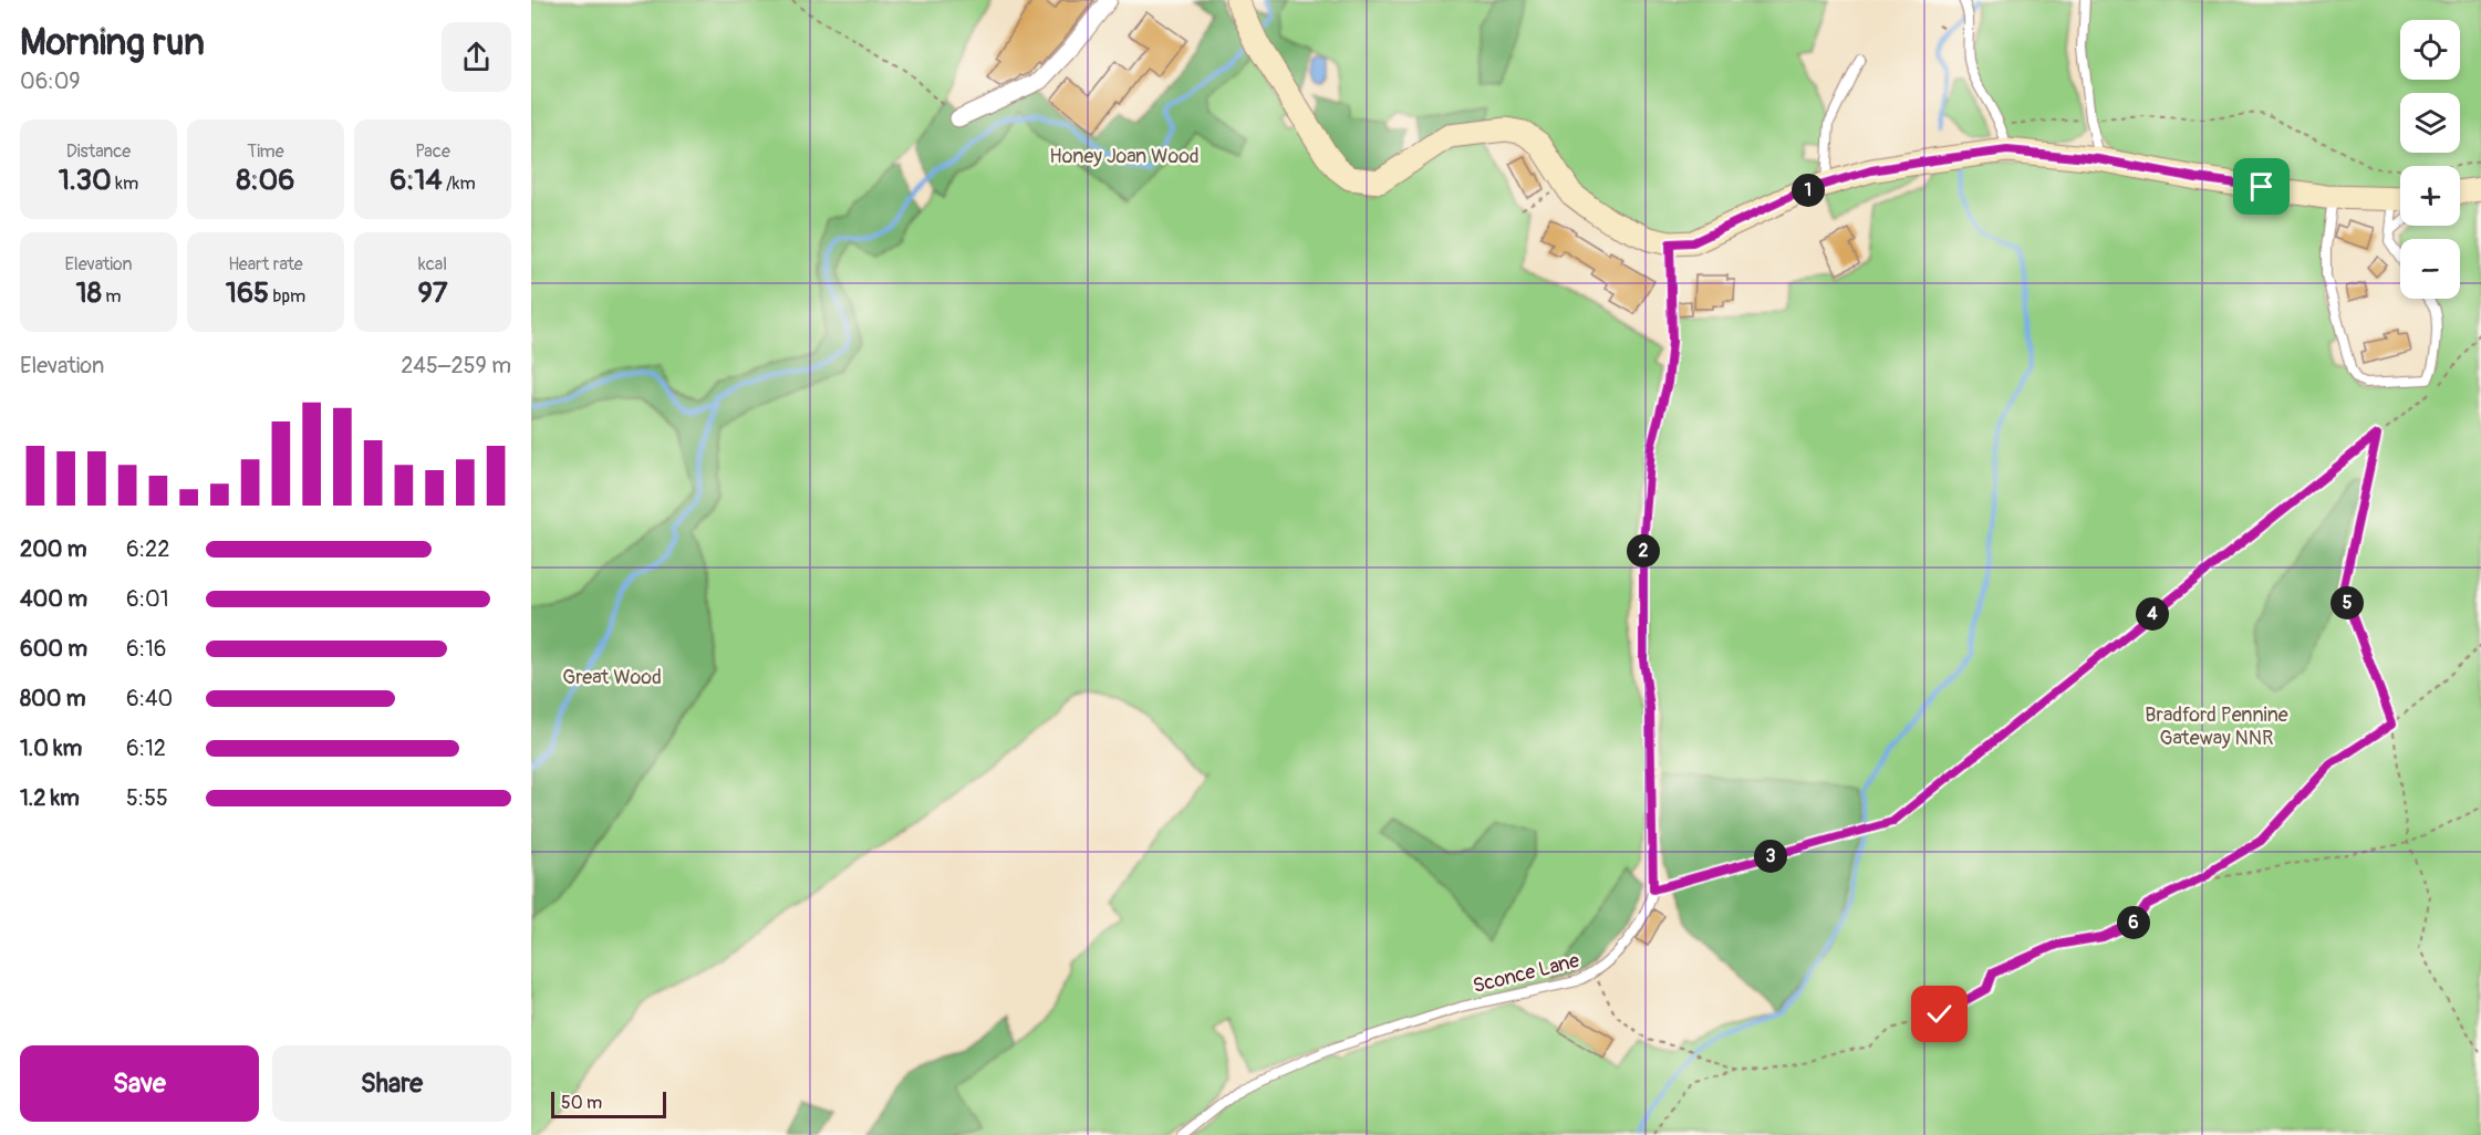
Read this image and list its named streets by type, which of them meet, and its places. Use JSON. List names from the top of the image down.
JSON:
{
  "streets": {
    "lane": ["Sconce Lane"]
  },
  "parks": ["Honey Joan Wood", "Great Wood", "Bradford Pennine Gateway NNR"],
  "scale_bar": "50 m",
  "page": {
    "heading": ["Morning run", "06:09"],
    "map_buttons": ["+", "−"],
    "stats": [
      ["Distance", "1.30 km"],
      ["Time", "8:06"],
      ["Pace", "6:14 /km"],
      ["Elevation", "18 m"],
      ["Heart rate", "165 bpm"],
      ["kcal", "97"]
    ],
    "pins": [
      "1",
      "2",
      "5",
      "4",
      "3",
      "6"
    ],
    "chart": ["Elevation", "245–259 m"],
    "list": [
      {
        "name": "200 m",
        "note": "6:22"
      },
      {
        "name": "400 m",
        "note": "6:01"
      },
      {
        "name": "600 m",
        "note": "6:16"
      },
      {
        "name": "800 m",
        "note": "6:40"
      },
      {
        "name": "1.0 km",
        "note": "6:12"
      },
      {
        "name": "1.2 km",
        "note": "5:55"
      }
    ],
    "buttons": ["Save", "Share"],
    "scale": "50 m"
  }
}
